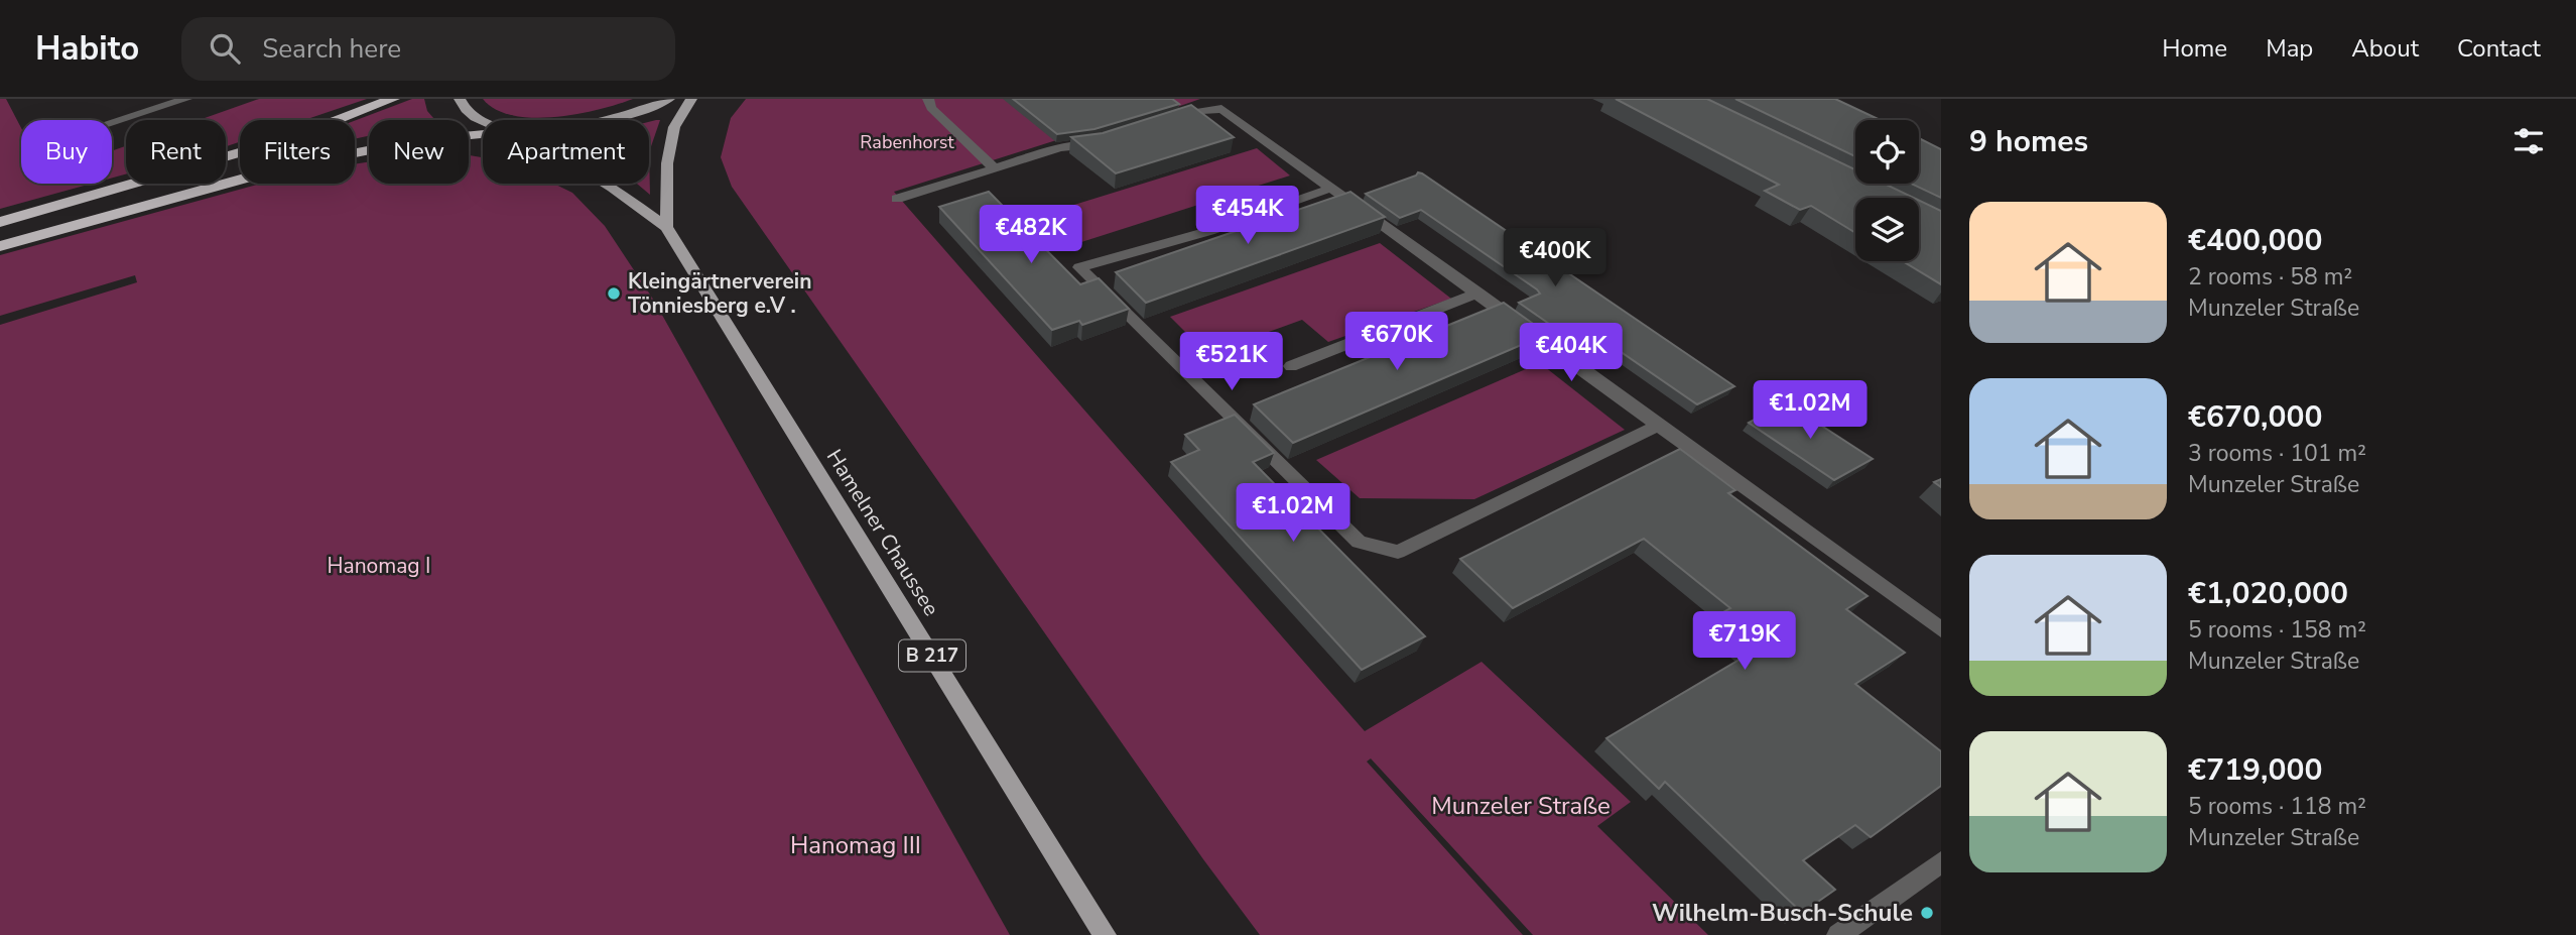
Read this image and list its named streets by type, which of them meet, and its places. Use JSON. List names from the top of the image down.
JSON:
{
  "streets": {
    "main road": ["Hamelner Chaussee", "B 217"]
  },
  "parks": [
    "Rabenhorst",
    "Hanomag I",
    "Munzeler Straße",
    "Hanomag III"
  ],
  "places": ["Kleingärtnerverein Tönniesberg e.V .", "Wilhelm-Busch-Schule"],
  "page": {
    "header": "Habito",
    "search": "Search here",
    "nav": [
      "Home",
      "Map",
      "About",
      "Contact"
    ],
    "heading": "9 homes",
    "chip": [
      "Buy",
      "Rent",
      "Filters",
      "New",
      "Apartment"
    ],
    "list": [
      {
        "name": "€400,000",
        "note": "2 rooms · 58 m² · Munzeler Straße"
      },
      {
        "name": "€670,000",
        "note": "3 rooms · 101 m² · Munzeler Straße"
      },
      {
        "name": "€1,020,000",
        "note": "5 rooms · 158 m² · Munzeler Straße"
      },
      {
        "name": "€719,000",
        "note": "5 rooms · 118 m² · Munzeler Straße"
      }
    ],
    "price": [
      "€454K",
      "€482K",
      "€400K",
      "€670K",
      "€404K",
      "€521K",
      "€1.02M",
      "€1.02M",
      "€719K"
    ]
  }
}
